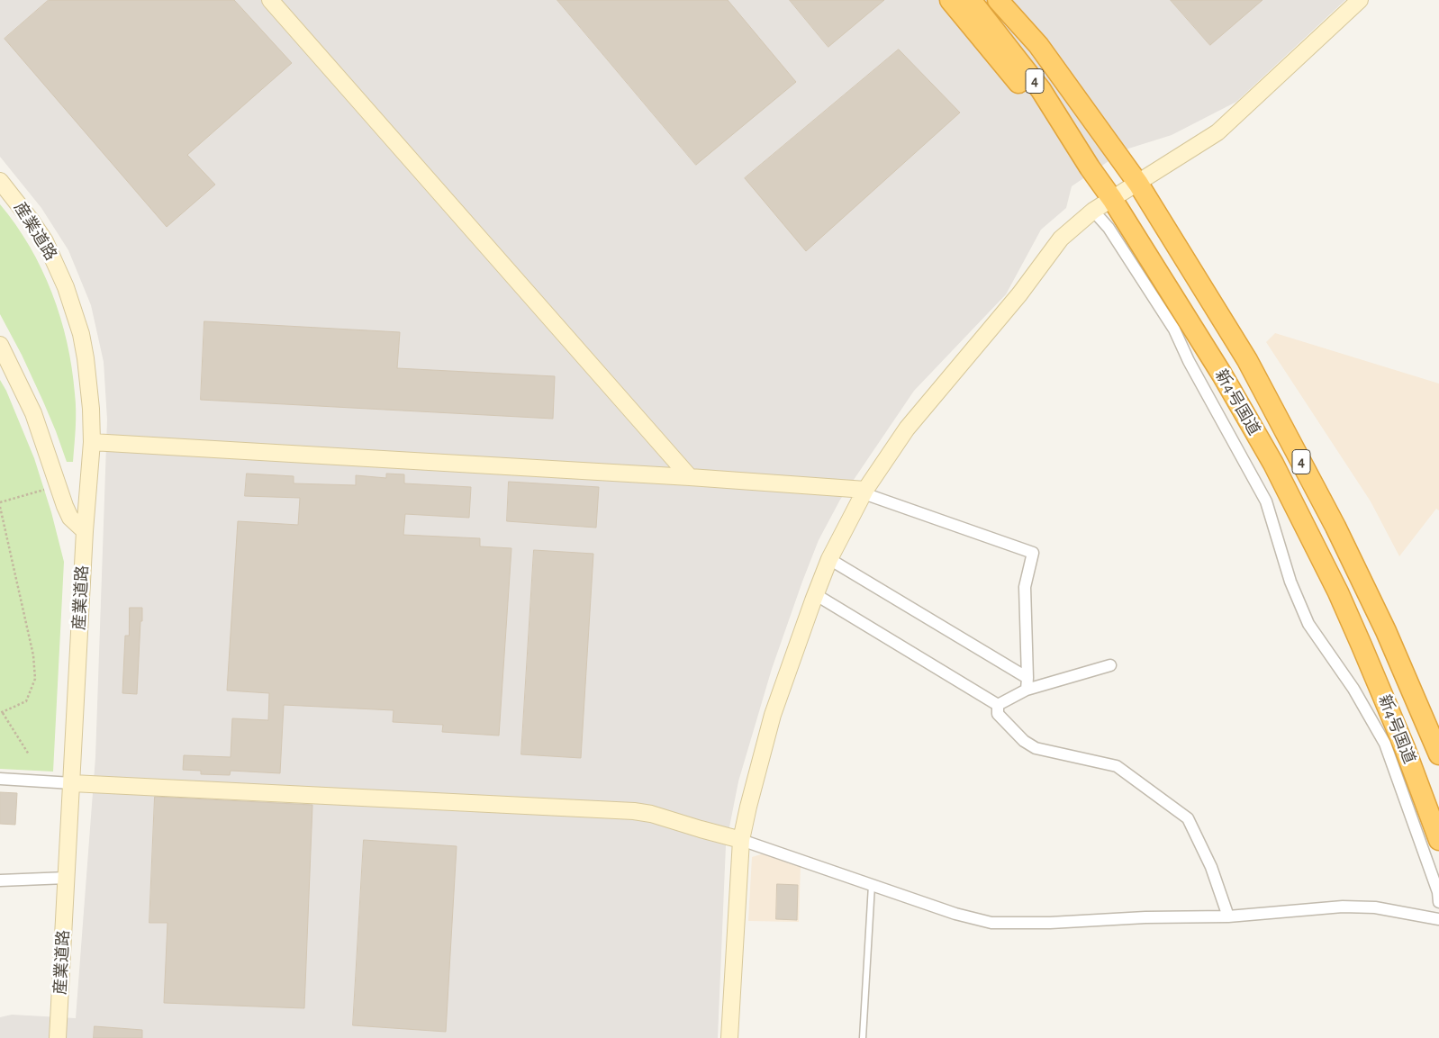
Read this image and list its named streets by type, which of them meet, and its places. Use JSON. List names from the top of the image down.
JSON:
{
  "streets": {
    "highway": ["4", "新4号国道"],
    "street": ["産業道路"]
  }
}
